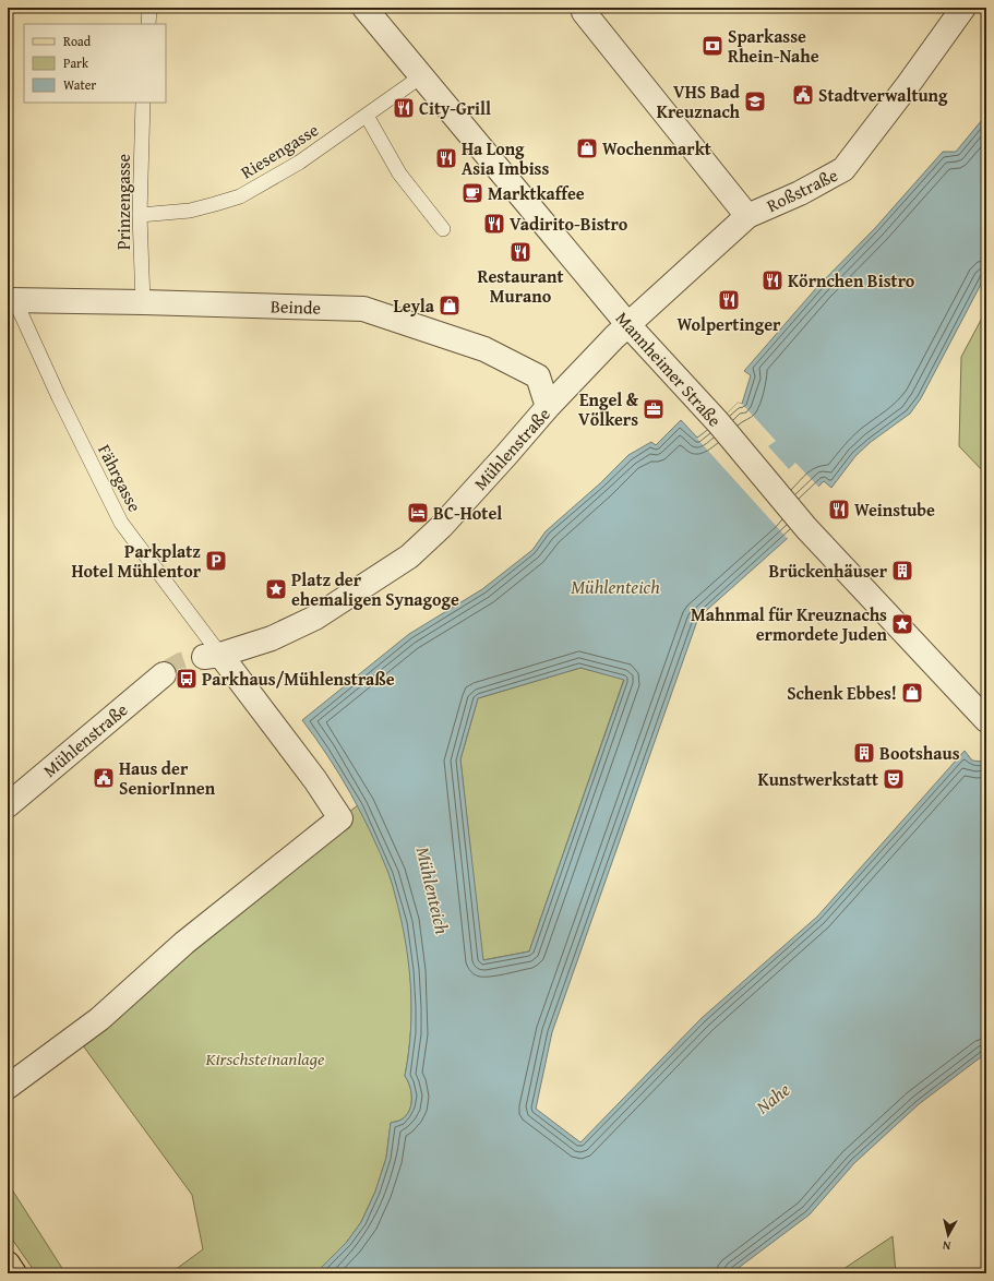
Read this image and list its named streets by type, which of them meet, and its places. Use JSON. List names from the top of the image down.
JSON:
{
  "streets": {
    "street": [
      "Roßstraße",
      "Beinde",
      "Mannheimer Straße",
      "Mühlenstraße"
    ],
    "lane": ["Riesengasse", "Prinzengasse", "Fährgasse"]
  },
  "crossings": [
    ["Riesengasse", "Prinzengasse"],
    ["Riesengasse", "Mannheimer Straße"],
    ["Roßstraße", "Mannheimer Straße"],
    ["Roßstraße", "Mühlenstraße"],
    ["Prinzengasse", "Beinde"],
    ["Beinde", "Mühlenstraße"],
    ["Beinde", "Fährgasse"],
    ["Mannheimer Straße", "Mühlenstraße"],
    ["Mühlenstraße", "Fährgasse"]
  ],
  "water": ["Mühlenteich", "Nahe"],
  "parks": ["Kirschsteinanlage"],
  "places": {
    "bank": ["Sparkasse Rhein-Nahe"],
    "public building": ["Stadtverwaltung", "Haus der SeniorInnen"],
    "school or university": ["VHS Bad Kreuznach"],
    "restaurant": [
      "City-Grill",
      "Ha Long Asia Imbiss",
      "Vadirito-Bistro",
      "Restaurant Murano",
      "Körnchen Bistro",
      "Wolpertinger",
      "Weinstube"
    ],
    "shop": ["Wochenmarkt", "Leyla", "Schenk Ebbes!"],
    "cafe": ["Marktkaffee"],
    "office": ["Engel & Völkers"],
    "hotel": ["BC-Hotel"],
    "parking": ["Parkplatz Hotel Mühlentor"],
    "building": ["Brückenhäuser", "Bootshaus"],
    "place": ["Platz der ehemaligen Synagoge", "Mahnmal für Kreuznachs ermordete Juden"],
    "bus stop": ["Parkhaus/Mühlenstraße"],
    "theatre": ["Kunstwerkstatt"]
  },
  "legend": ["Road", "Park", "Water"],
  "north": "bottom"
}
